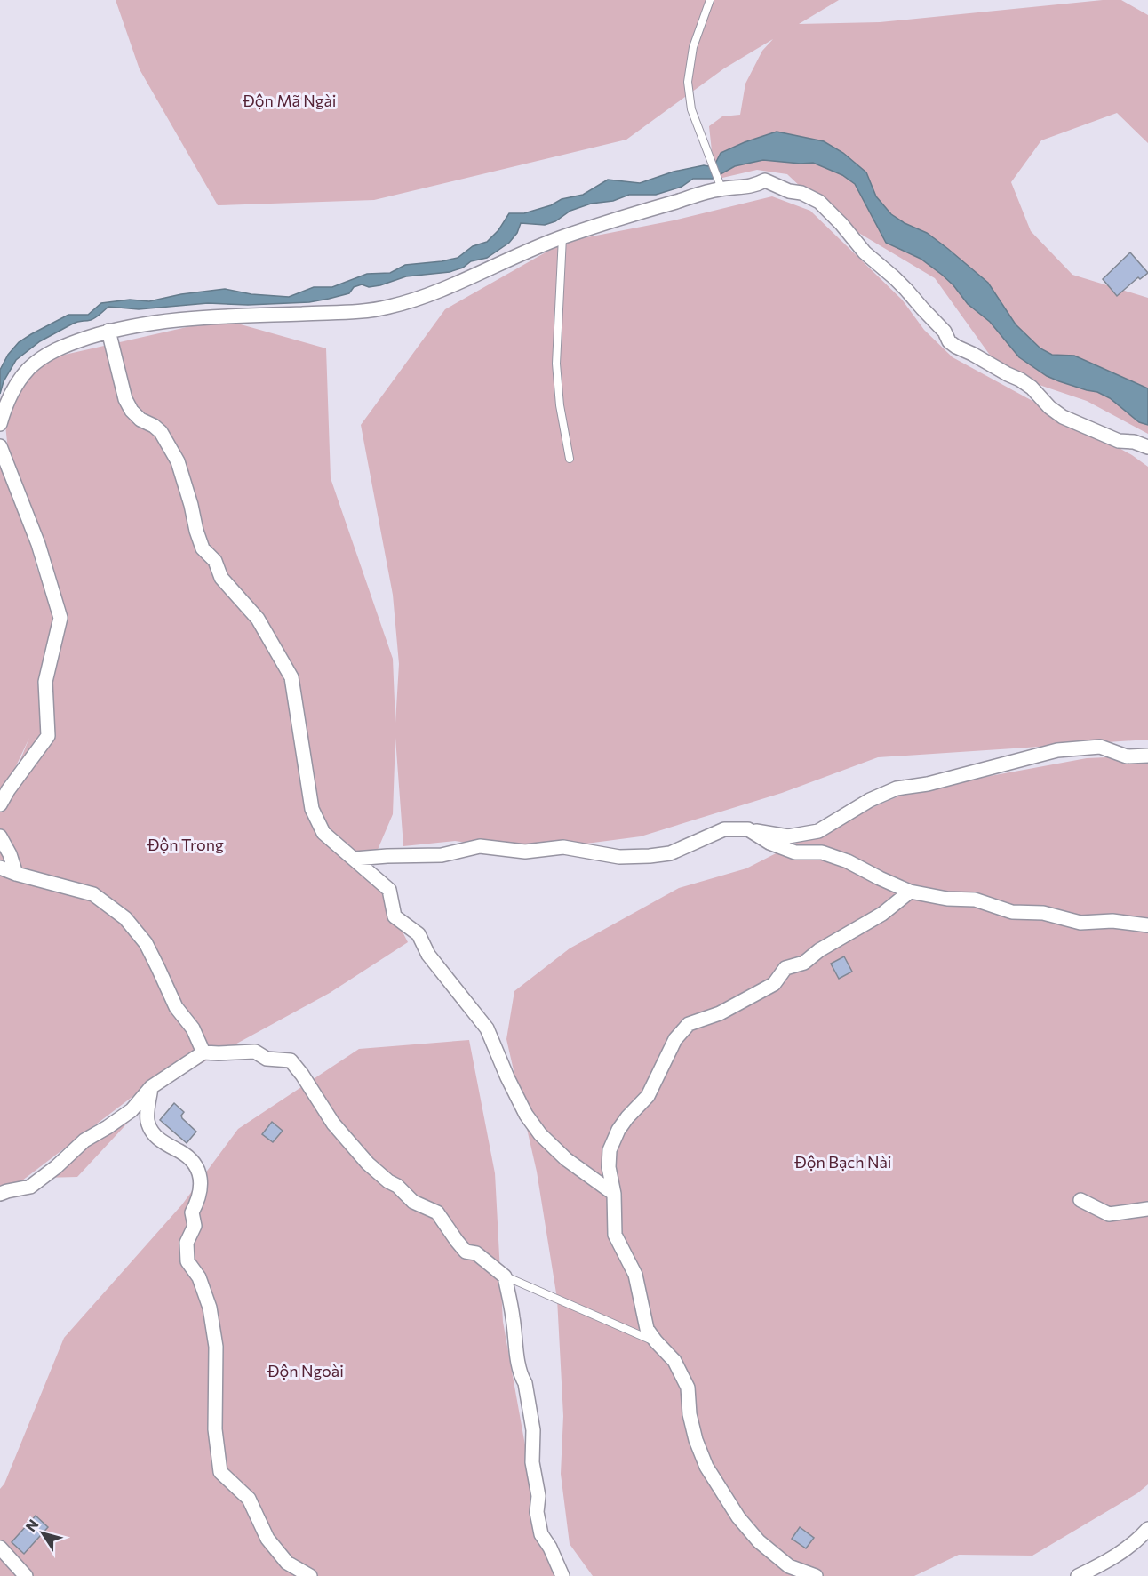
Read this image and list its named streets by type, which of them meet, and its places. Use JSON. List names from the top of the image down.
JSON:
{
  "parks": [
    "Độn Mã Ngài",
    "Độn Trong",
    "Độn Bạch Nài",
    "Độn Ngoài"
  ],
  "north": "top left"
}
